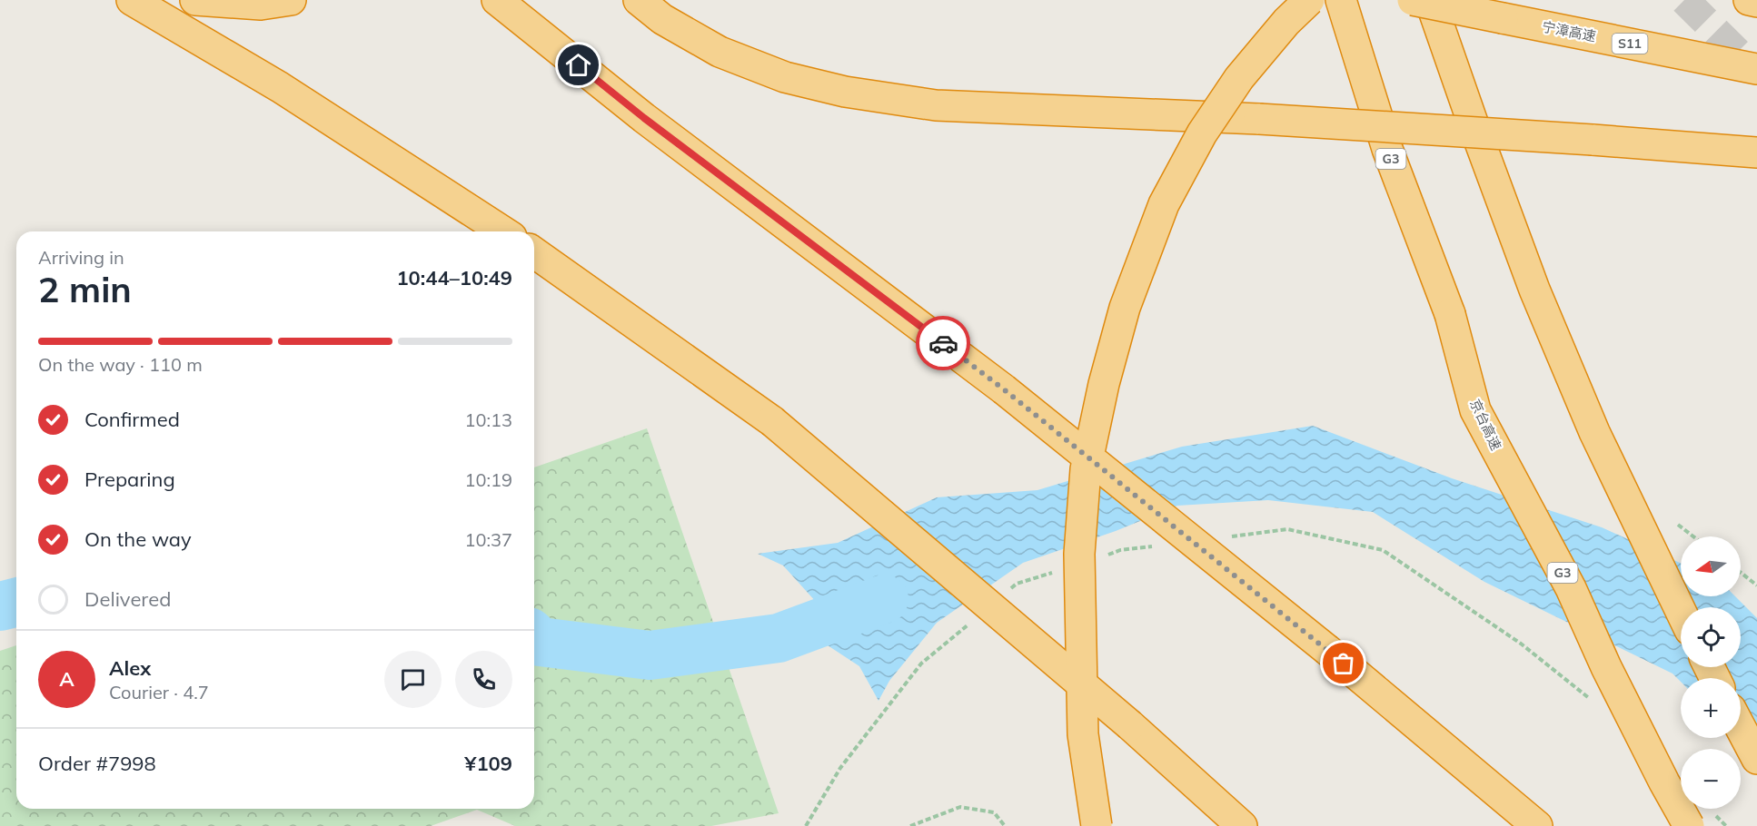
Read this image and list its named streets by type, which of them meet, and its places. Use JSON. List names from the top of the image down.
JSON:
{
  "streets": {
    "highway": [
      "宁漳高速",
      "S11",
      "G3",
      "京台高速"
    ]
  },
  "north": "left",
  "page": {
    "heading": ["2 min", "Arriving in", "10:44–10:49"],
    "panel": [
      "Alex",
      "Courier · 4.7",
      "Order #7998",
      "¥109"
    ],
    "bar": "On the way · 110 m",
    "list": [
      ["Confirmed", "10:13"],
      ["Preparing", "10:19"],
      ["On the way", "10:37"],
      "Delivered"
    ],
    "map_buttons": ["+", "−"],
    "round": "A"
  }
}
